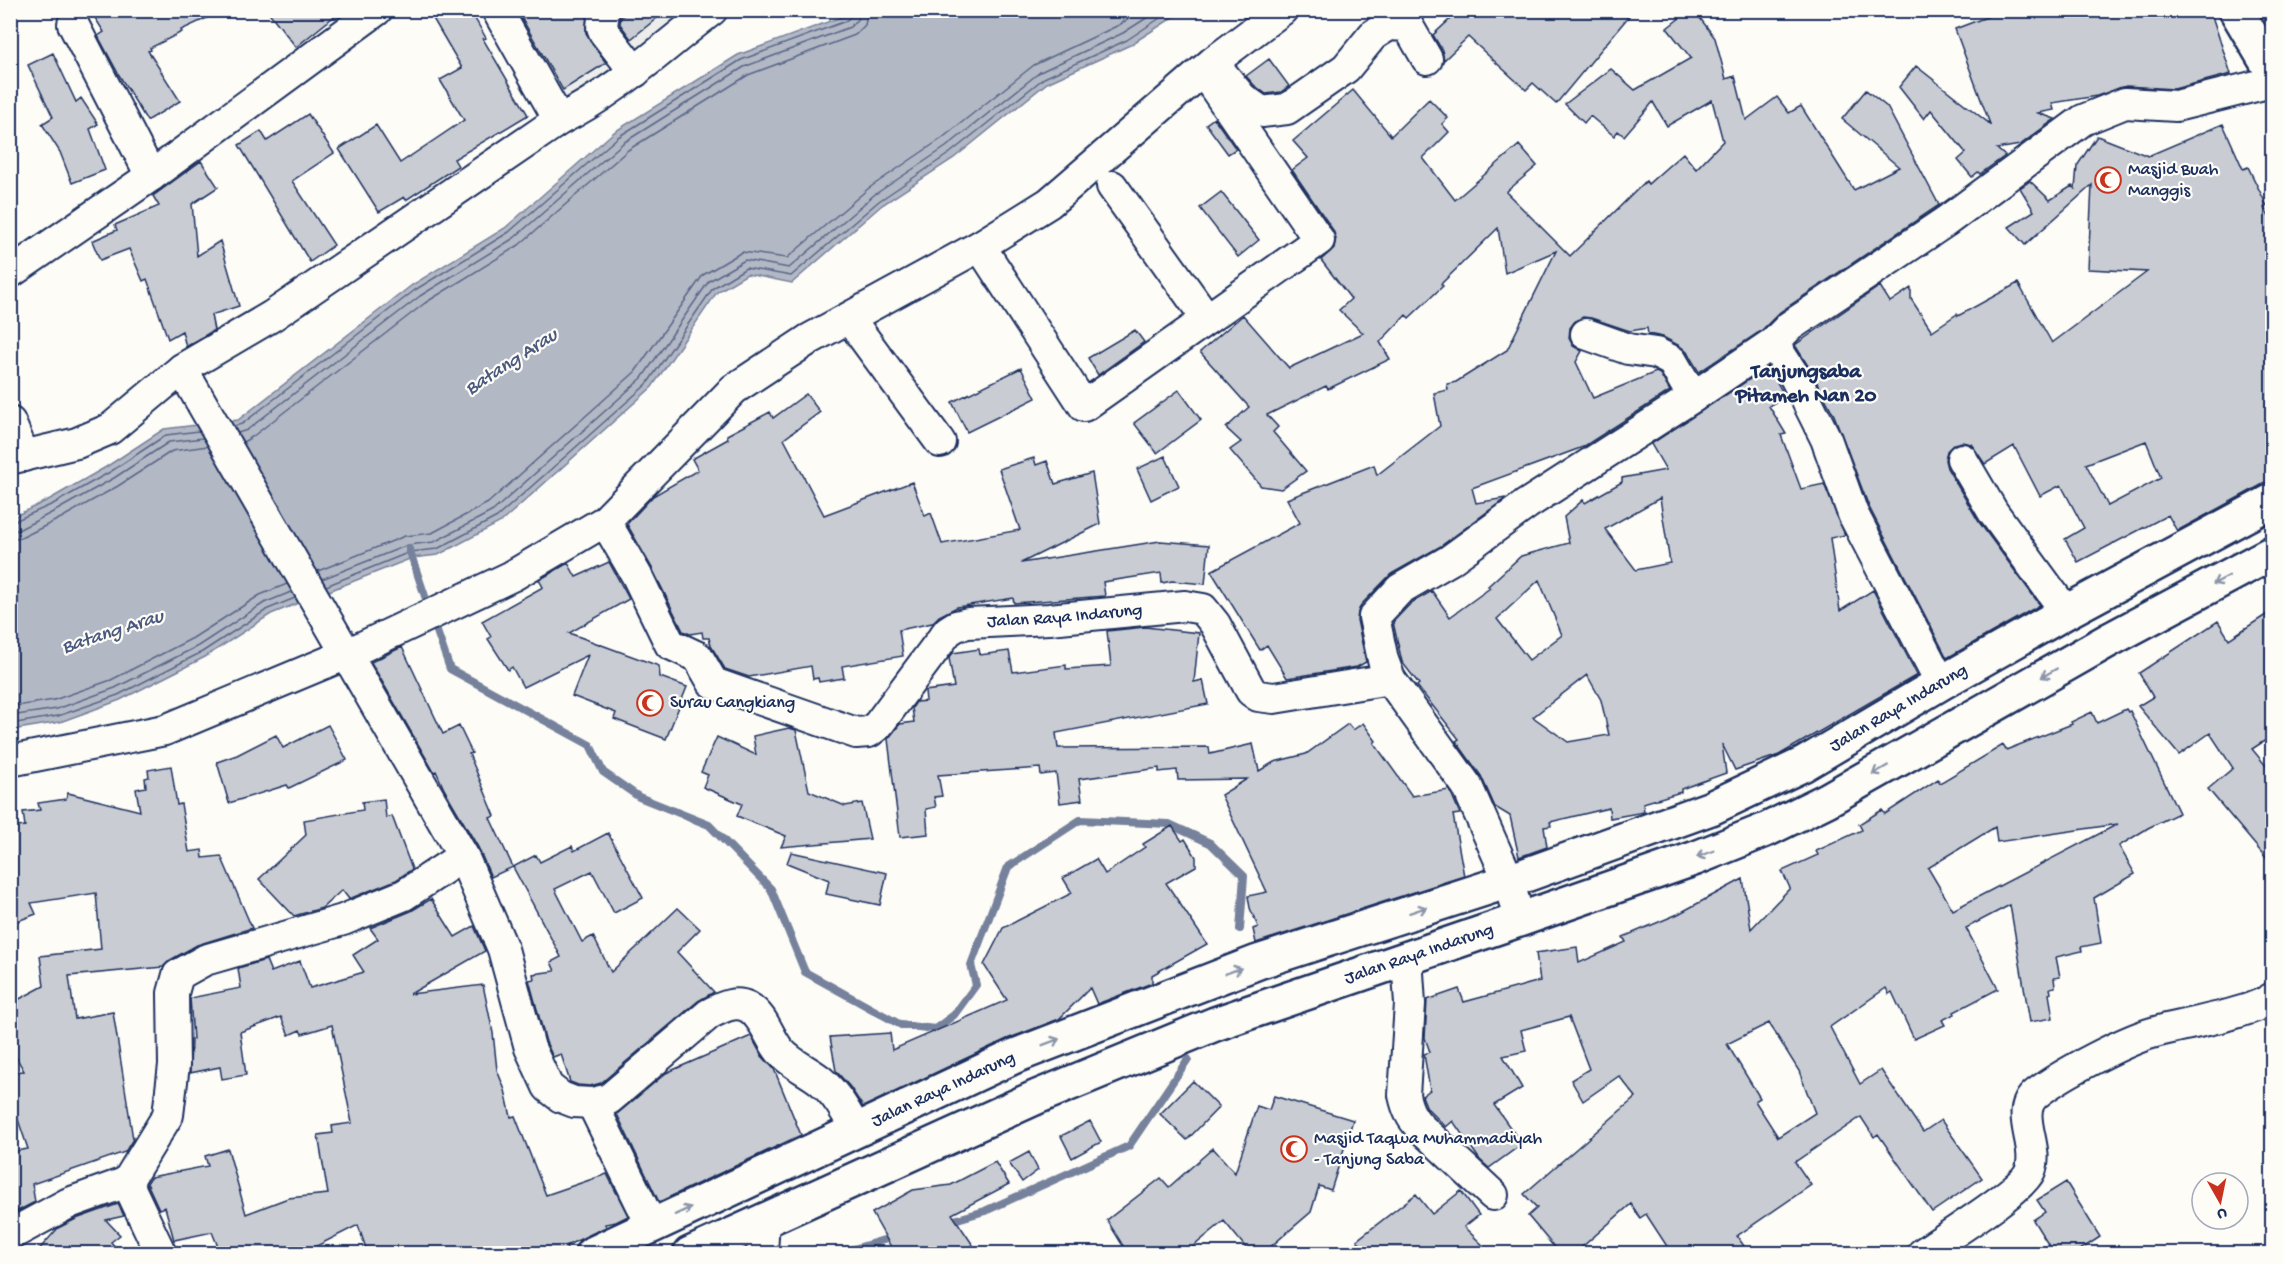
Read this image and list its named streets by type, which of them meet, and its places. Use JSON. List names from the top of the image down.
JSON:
{
  "streets": {
    "highway": ["Jalan Raya Indarung"]
  },
  "districts": ["Tanjungsaba Pitameh Nan 20"],
  "water": ["Batang Arau"],
  "places": {
    "mosque": ["Masjid Buah Manggis", "Surau Cangkiang", "Masjid Taqwa Muhammadiyah - Tanjung Saba"]
  },
  "north": "bottom"
}
